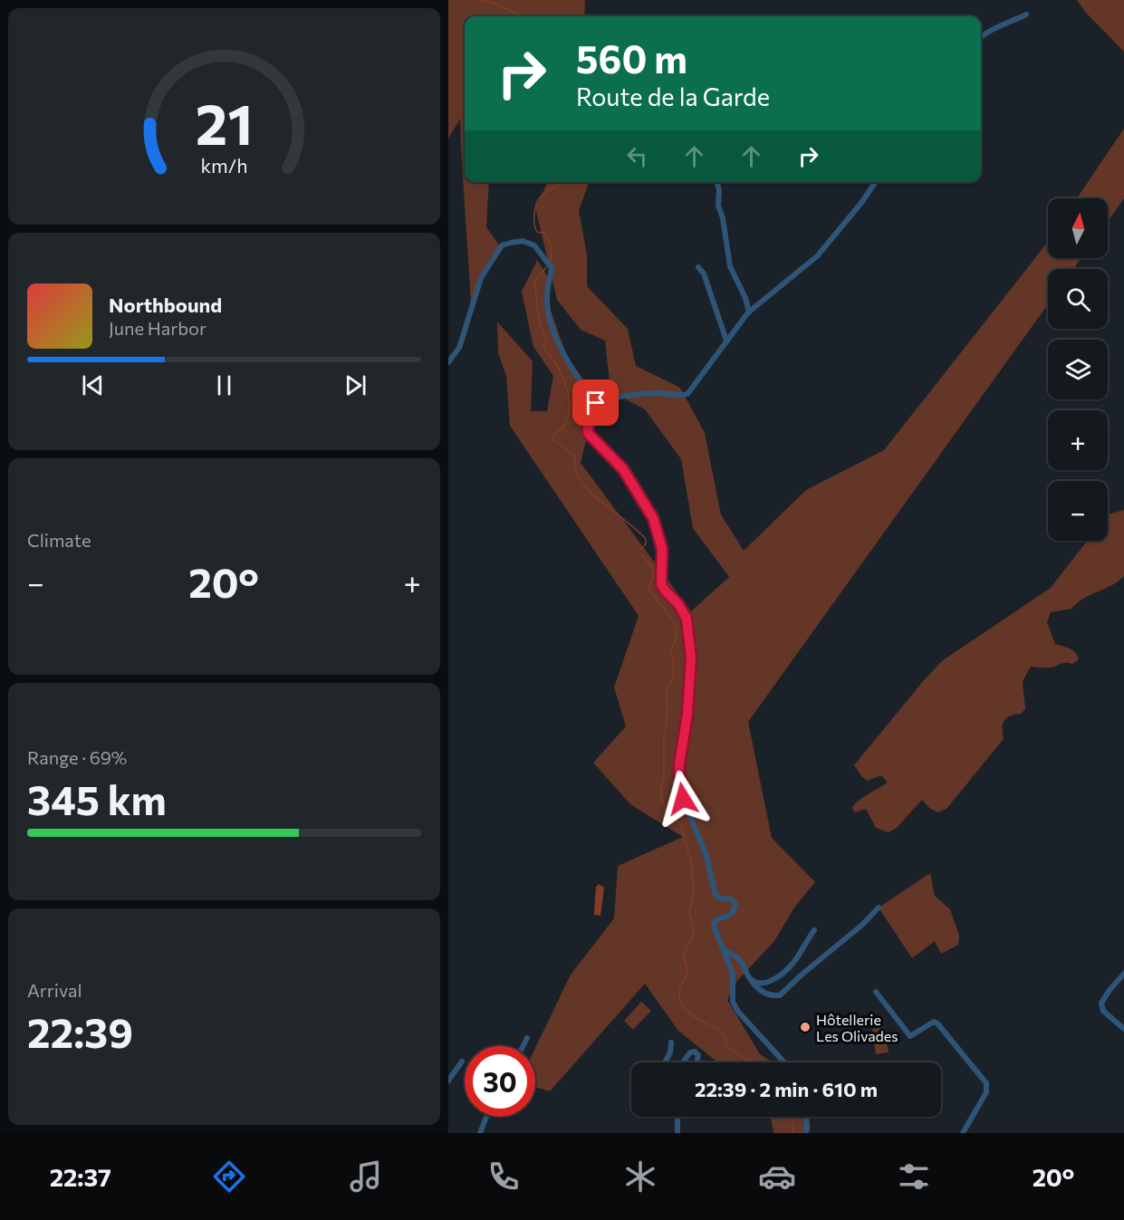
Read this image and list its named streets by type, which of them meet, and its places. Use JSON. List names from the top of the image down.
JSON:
{
  "places": ["Hôtellerie Les Olivades"],
  "north": "top",
  "page": {
    "turn": ["560 m", "Route de la Garde"],
    "map_buttons": ["+", "−"],
    "song": ["Northbound", "June Harbor"],
    "tile": [
      "Climate",
      ["Range · 69%", "345 km"],
      ["Arrival", "22:39"]
    ],
    "heat": ["−", "20°", "+"],
    "limit": "30",
    "trip": "22:39 · 2 min · 610 m",
    "tabs": ["22:37", "20°"],
    "gauge": ["21", "km/h"]
  }
}
